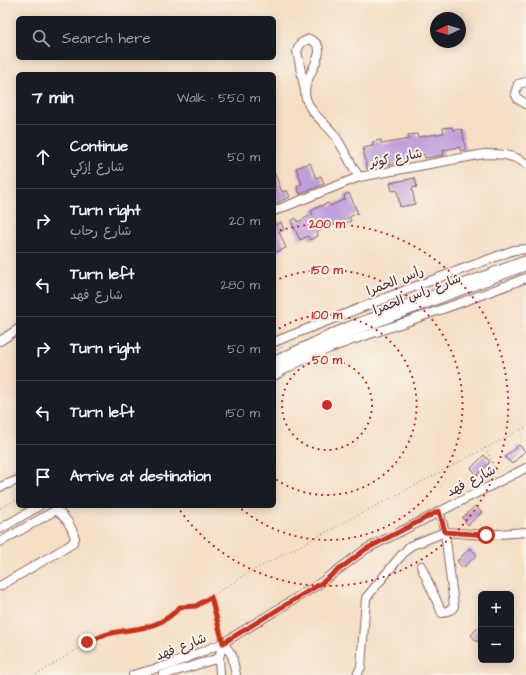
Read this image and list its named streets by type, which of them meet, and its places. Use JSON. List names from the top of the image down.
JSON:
{
  "streets": {
    "street": [
      "شارع كوثر",
      "رأس الحمرا",
      "شارع راس الحمرا",
      "شارع فهد"
    ]
  },
  "north": "left",
  "page": {
    "search": "Search here",
    "heading": ["7 min", "Walk · 550 m"],
    "list": [
      ["Continue", "شارع إزكي", "50 m"],
      ["Turn right", "شارع رحاب", "20 m"],
      ["Turn left", "شارع فهد", "280 m"],
      ["Turn right", "50 m"],
      ["Turn left", "150 m"],
      "Arrive at destination"
    ],
    "map_buttons": ["+", "−"]
  },
  "rings": [
    "200 m",
    "150 m",
    "100 m",
    "50 m"
  ]
}
